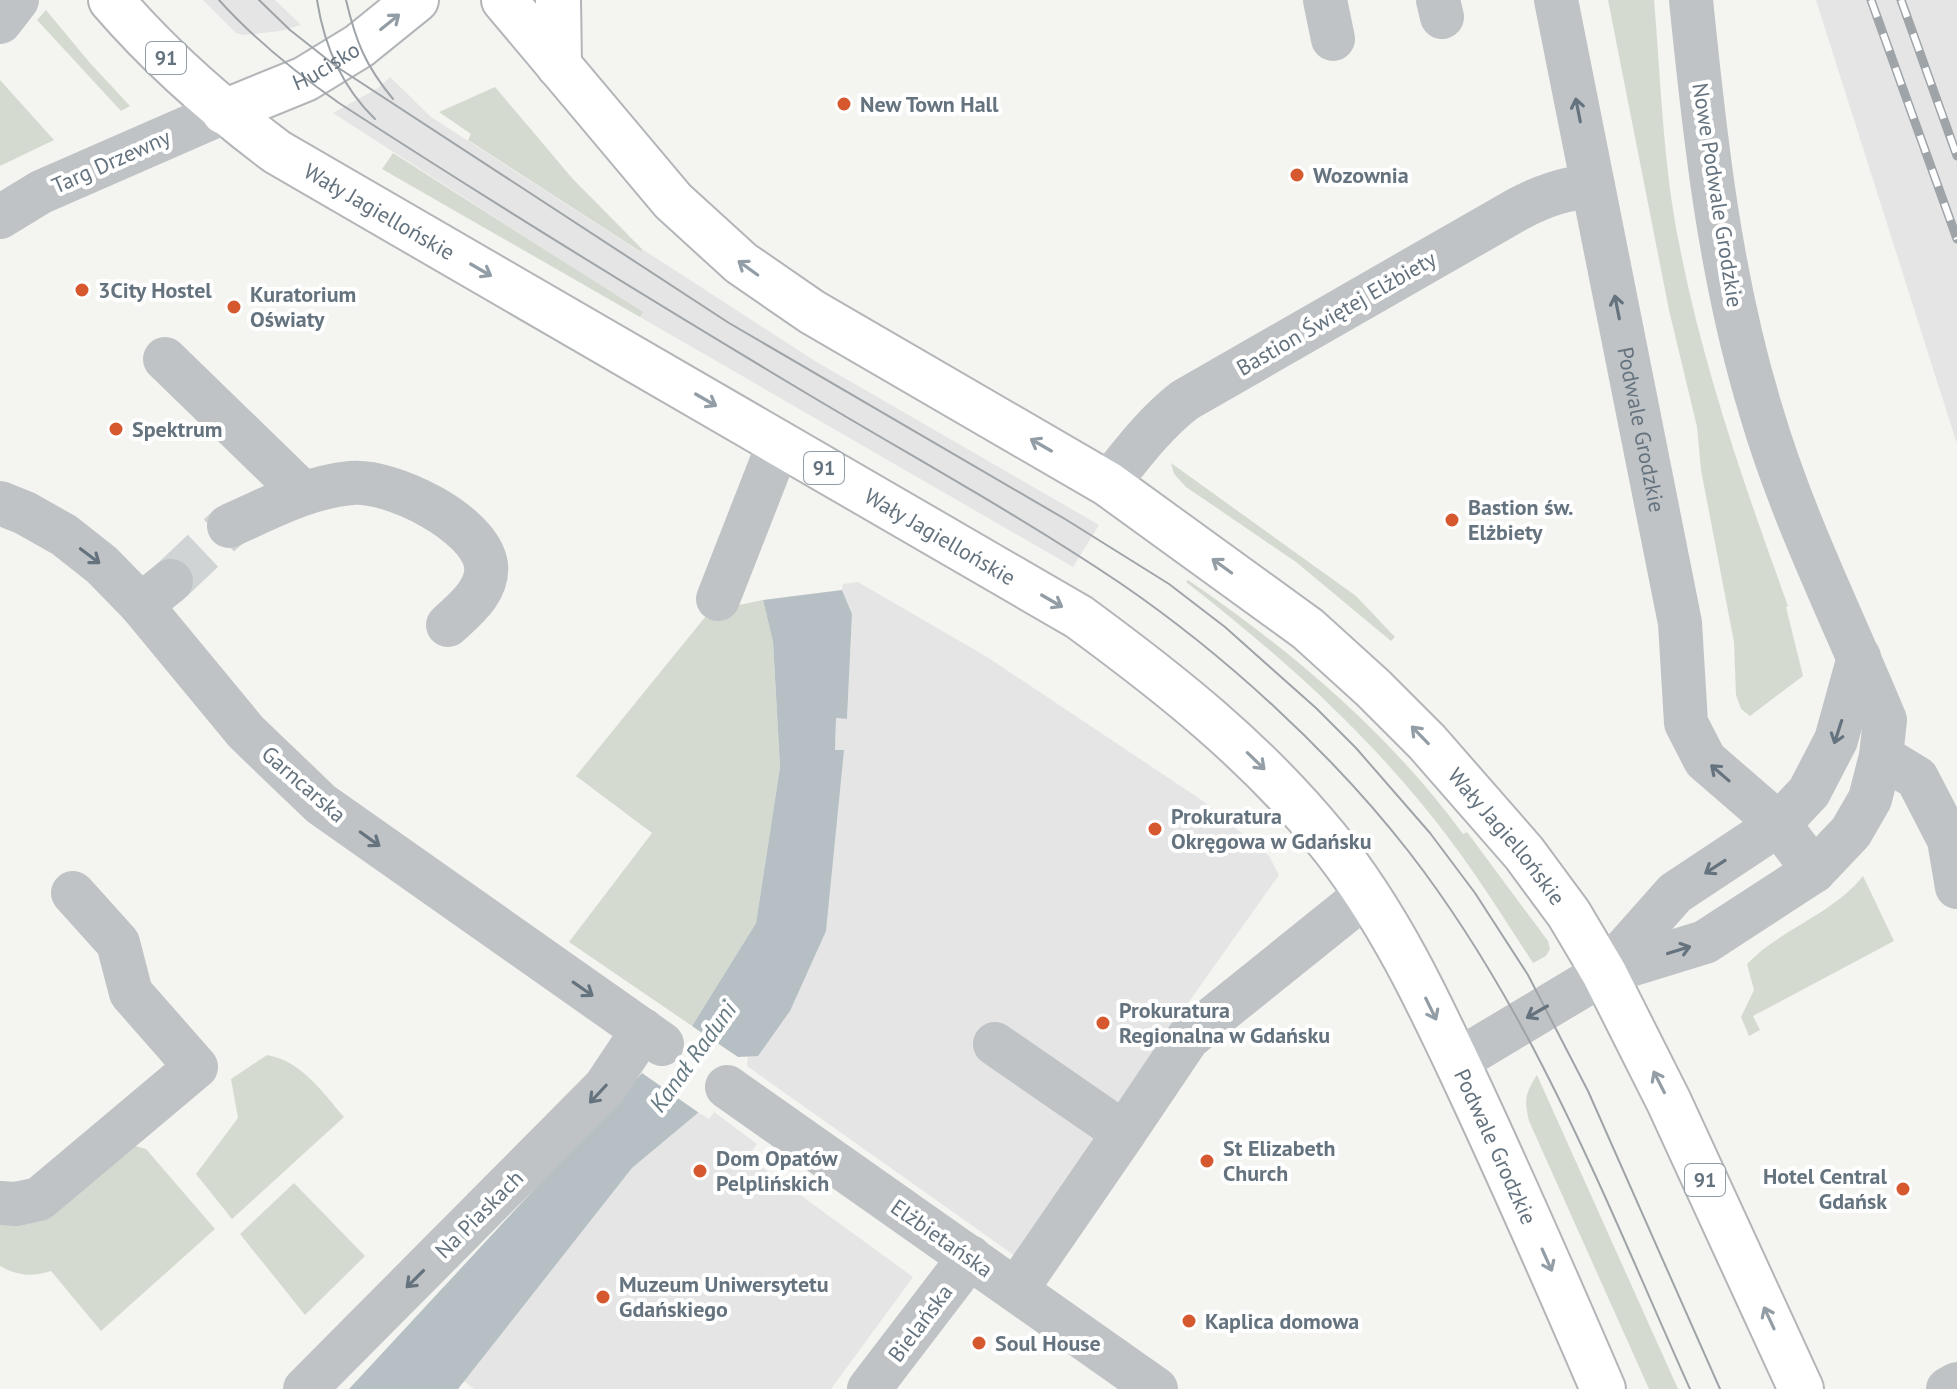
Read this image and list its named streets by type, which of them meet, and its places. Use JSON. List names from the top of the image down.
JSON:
{
  "streets": {
    "main road": [
      "91",
      "Hucisko",
      "Wały Jagiellońskie",
      "Podwale Grodzkie"
    ],
    "street": [
      "Targ Drzewny",
      "Nowe Podwale Grodzkie",
      "Bastion Świętej Elżbiety",
      "Garncarska",
      "Na Piaskach",
      "Elżbietańska",
      "Bielańska"
    ]
  },
  "crossings": [
    ["91", "Wały Jagiellońskie"],
    ["91", "Podwale Grodzkie"],
    ["Hucisko", "Targ Drzewny"],
    ["Hucisko", "Wały Jagiellońskie"],
    ["Targ Drzewny", "Wały Jagiellońskie"],
    ["Nowe Podwale Grodzkie", "Podwale Grodzkie"],
    ["Wały Jagiellońskie", "Bastion Świętej Elżbiety"],
    ["Wały Jagiellońskie", "Podwale Grodzkie"],
    ["Bastion Świętej Elżbiety", "Podwale Grodzkie"],
    ["Garncarska", "Na Piaskach"],
    ["Elżbietańska", "Bielańska"]
  ],
  "one_way": ["Hucisko", "Garncarska", "Na Piaskach"],
  "water": ["Kanał Raduni"],
  "places": [
    "New Town Hall",
    "Wozownia",
    "3City Hostel",
    "Kuratorium Oświaty",
    "Spektrum",
    "Bastion św. Elżbiety",
    "Prokuratura Okręgowa w Gdańsku",
    "Prokuratura Regionalna w Gdańsku",
    "St Elizabeth Church",
    "Dom Opatów Pelplińskich",
    "Hotel Central Gdańsk",
    "Muzeum Uniwersytetu Gdańskiego",
    "Kaplica domowa",
    "Soul House"
  ]
}
